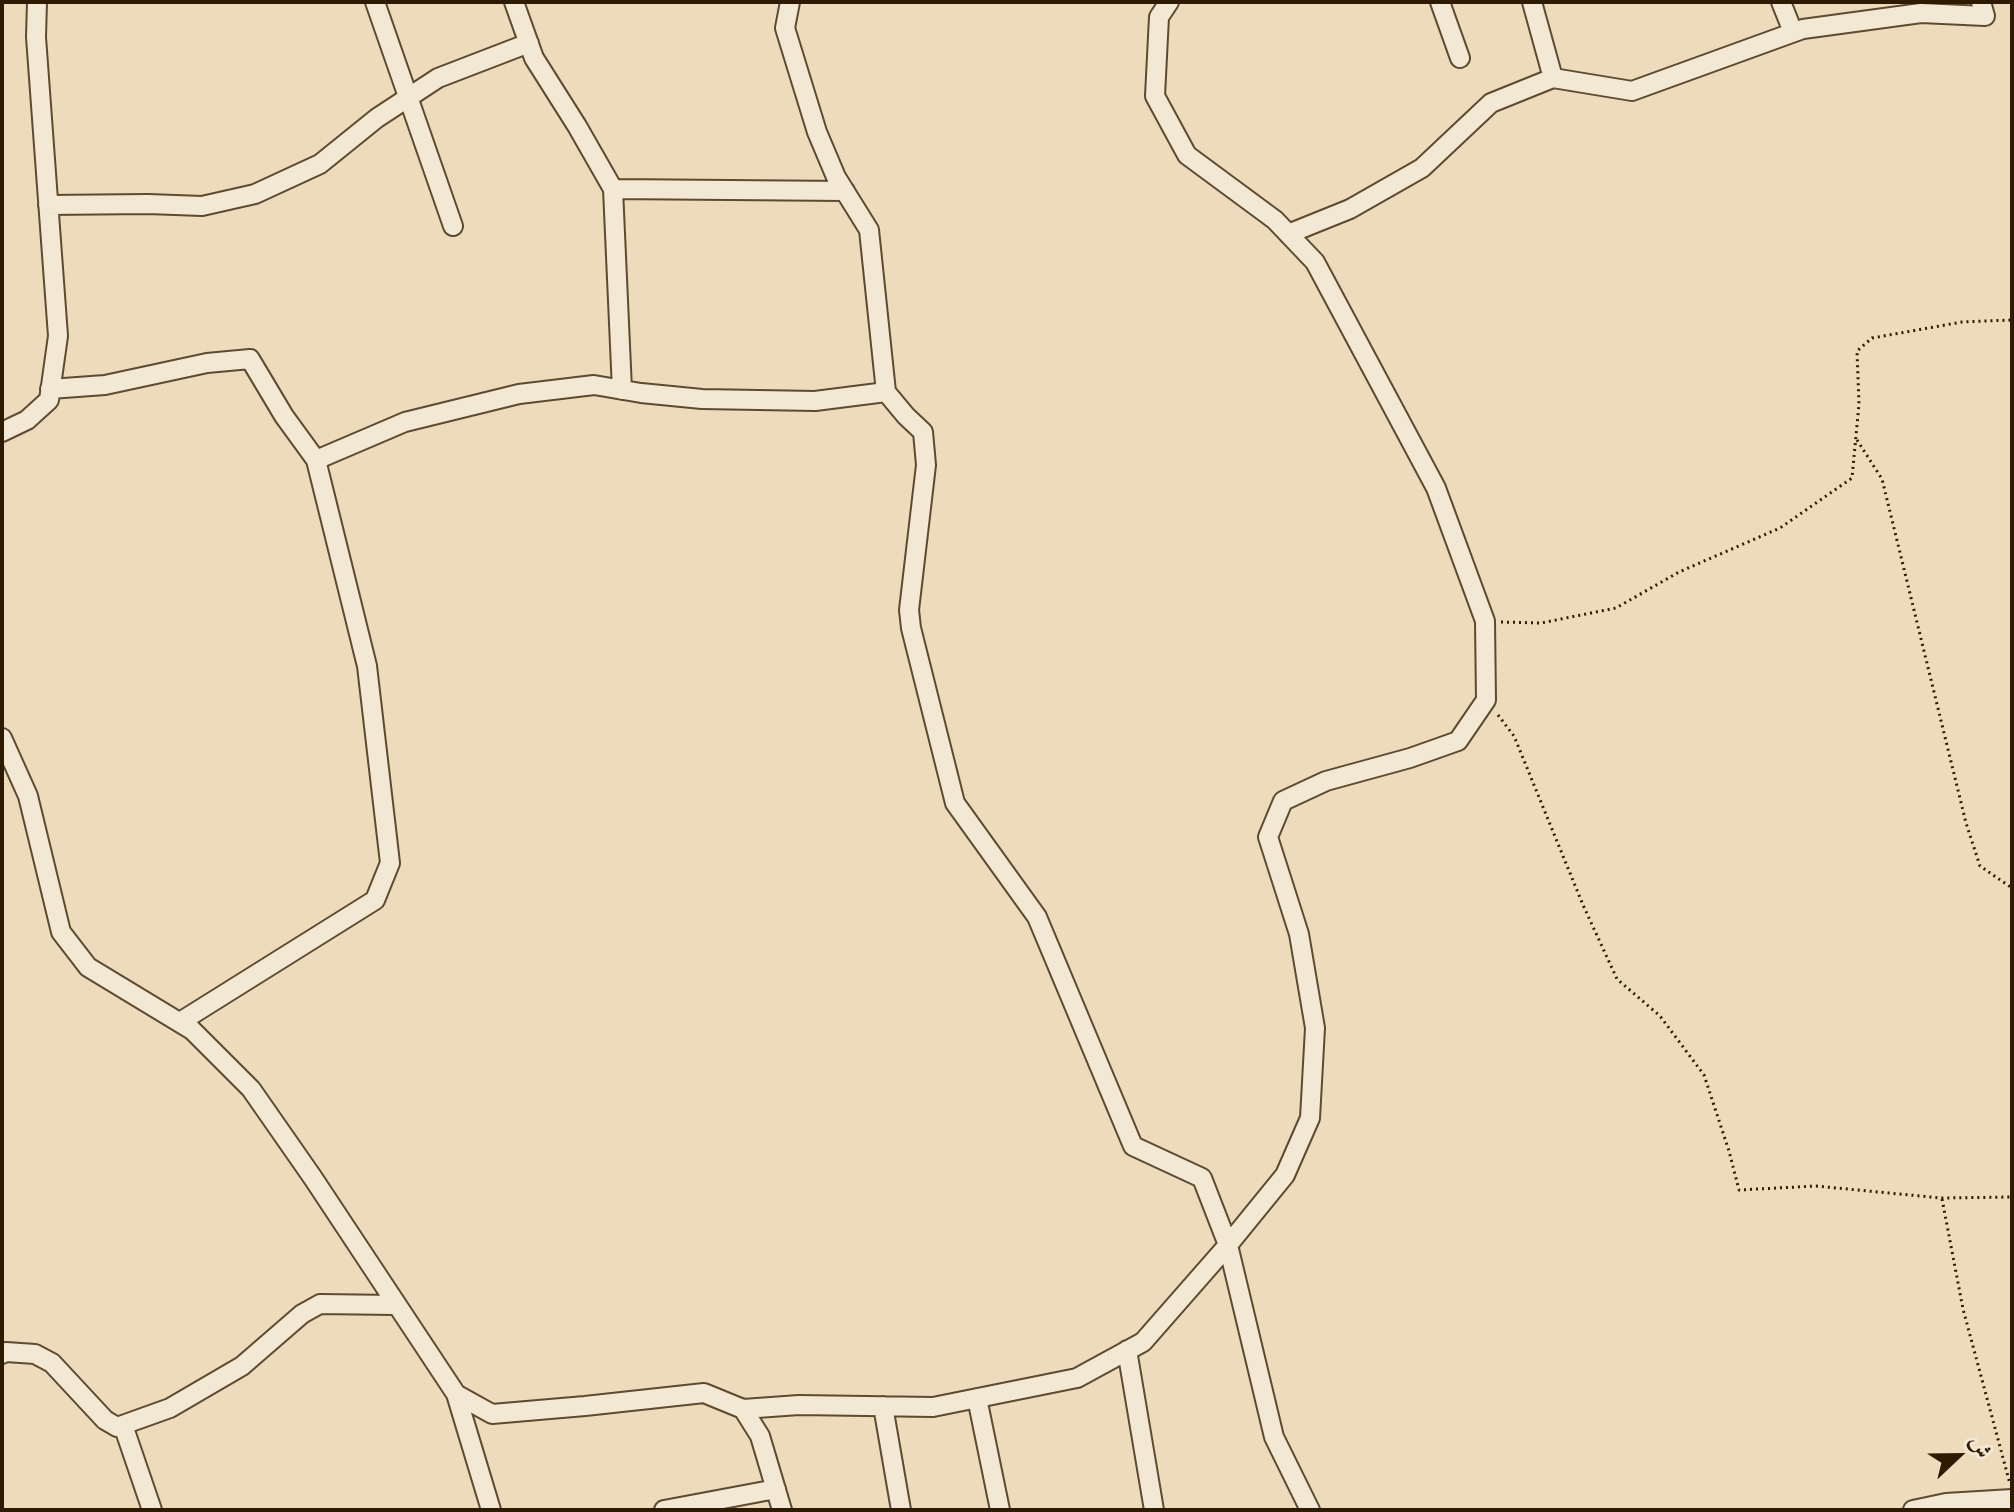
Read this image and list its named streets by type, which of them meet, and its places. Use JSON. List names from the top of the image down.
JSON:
{
  "north": "right"
}
